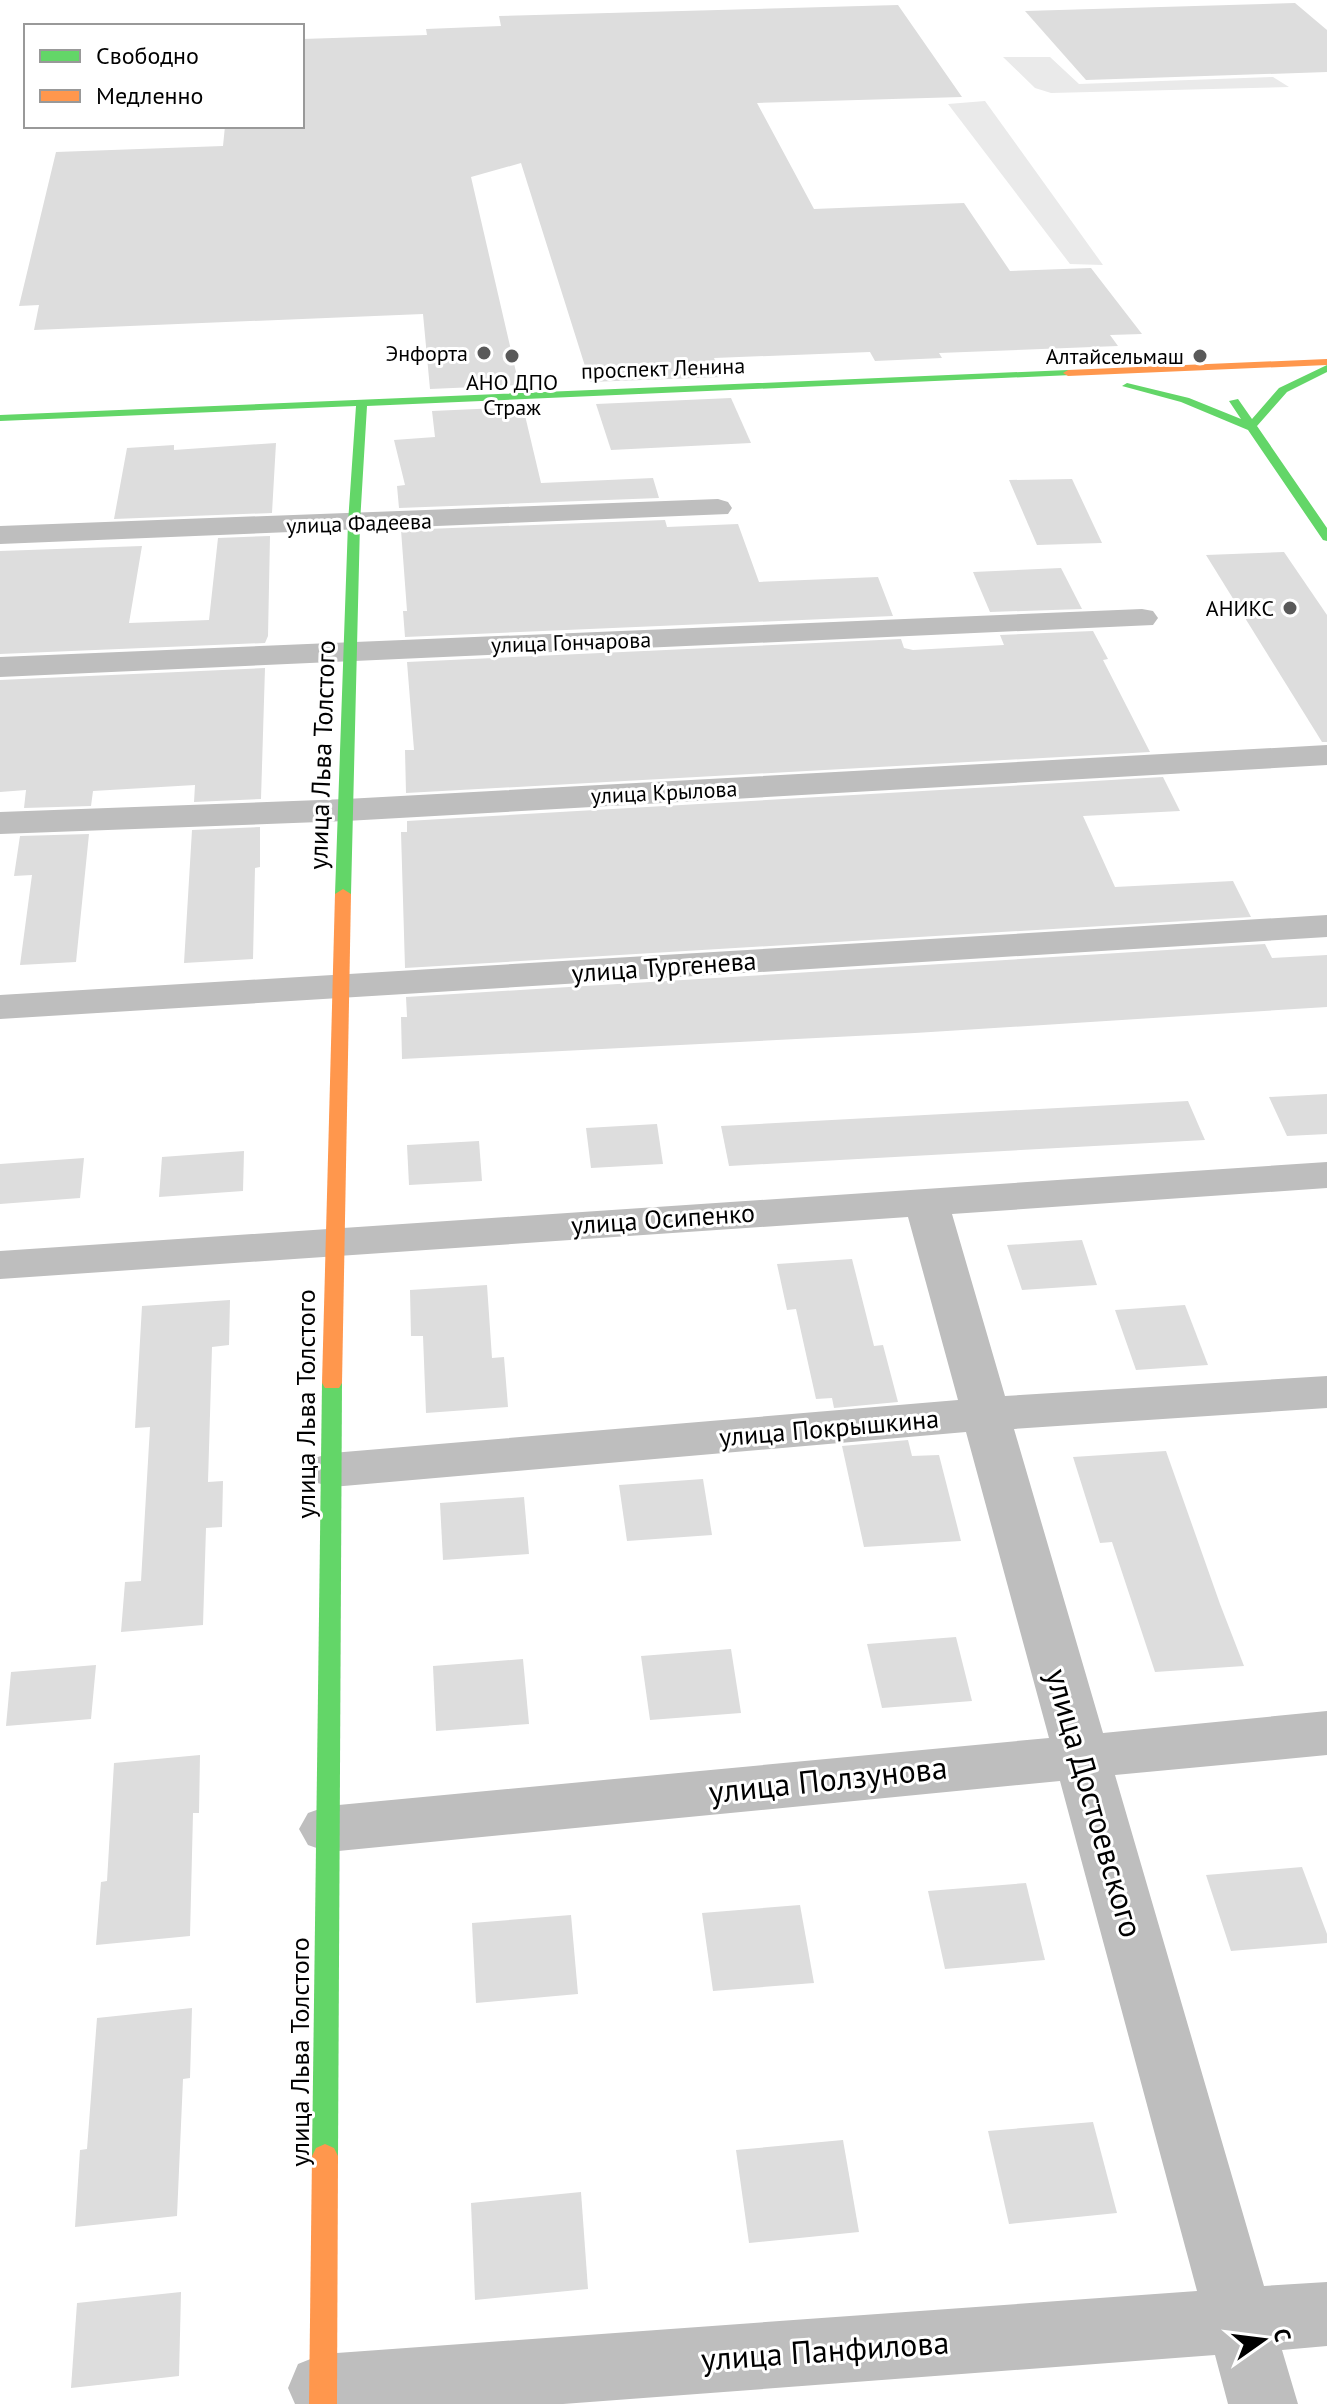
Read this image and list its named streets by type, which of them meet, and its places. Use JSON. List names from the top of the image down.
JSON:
{
  "streets": {
    "street": [
      "проспект Ленина",
      "улица Фадеева",
      "улица Гончарова",
      "улица Льва Толстого",
      "улица Крылова",
      "улица Тургенева",
      "улица Осипенко",
      "улица Покрышкина",
      "улица Ползунова",
      "улица Достоевского",
      "улица Панфилова"
    ]
  },
  "crossings": [
    ["проспект Ленина", "улица Льва Толстого"],
    ["улица Фадеева", "улица Льва Толстого"],
    ["улица Гончарова", "улица Льва Толстого"],
    ["улица Льва Толстого", "улица Крылова"],
    ["улица Льва Толстого", "улица Тургенева"],
    ["улица Льва Толстого", "улица Осипенко"],
    ["улица Льва Толстого", "улица Покрышкина"],
    ["улица Льва Толстого", "улица Ползунова"],
    ["улица Льва Толстого", "улица Панфилова"],
    ["улица Осипенко", "улица Достоевского"],
    ["улица Покрышкина", "улица Достоевского"],
    ["улица Ползунова", "улица Достоевского"],
    ["улица Достоевского", "улица Панфилова"]
  ],
  "places": [
    "Энфорта",
    "АНО ДПО Страж",
    "Алтайсельмаш",
    "АНИКС"
  ],
  "legend": ["Свободно", "Медленно"],
  "north": "right"
}
